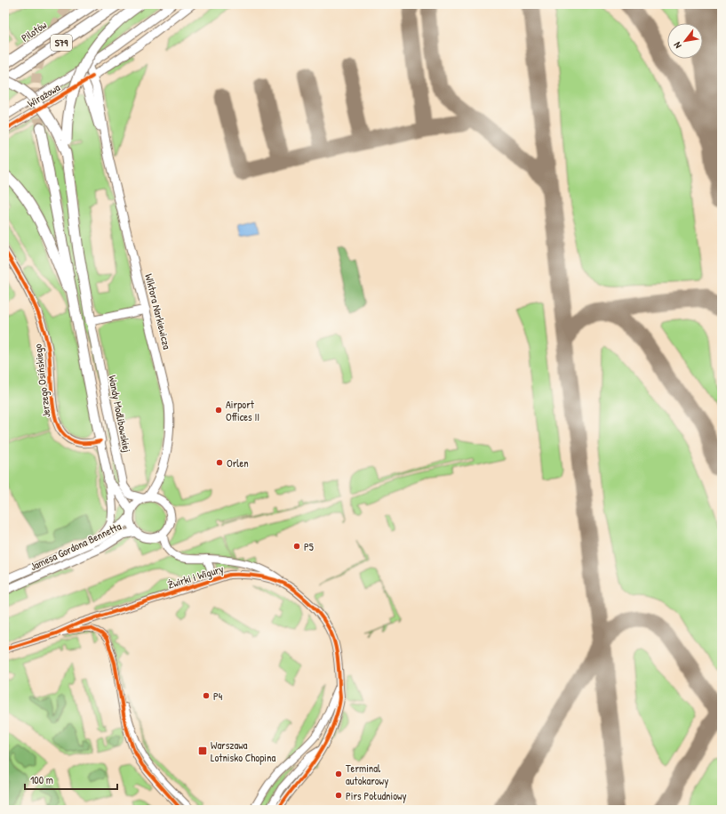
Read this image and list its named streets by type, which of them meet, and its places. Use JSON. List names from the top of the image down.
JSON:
{
  "streets": {
    "highway": ["Pilotów", "S79"],
    "main road": [
      "Wirażowa",
      "Wiktora Narkiewicza",
      "Wandy Modlibowskiej",
      "Jamesa Gordona Bennetta"
    ],
    "street": ["Jerzego Osińskiego", "Żwirki i Wigury"]
  },
  "crossings": [
    ["Wirażowa", "Wiktora Narkiewicza"],
    ["Wiktora Narkiewicza", "Wandy Modlibowskiej"],
    ["Wiktora Narkiewicza", "Jamesa Gordona Bennetta"],
    ["Wandy Modlibowskiej", "Jamesa Gordona Bennetta"]
  ],
  "places": {
    "other": [
      "Airport Offices II",
      "Orlen",
      "P5",
      "P4",
      "Terminal autokarowy",
      "Pirs Południowy"
    ],
    "transit": ["Warszawa Lotnisko Chopina"]
  },
  "scale_bar": "100 m",
  "north": "bottom left"
}
